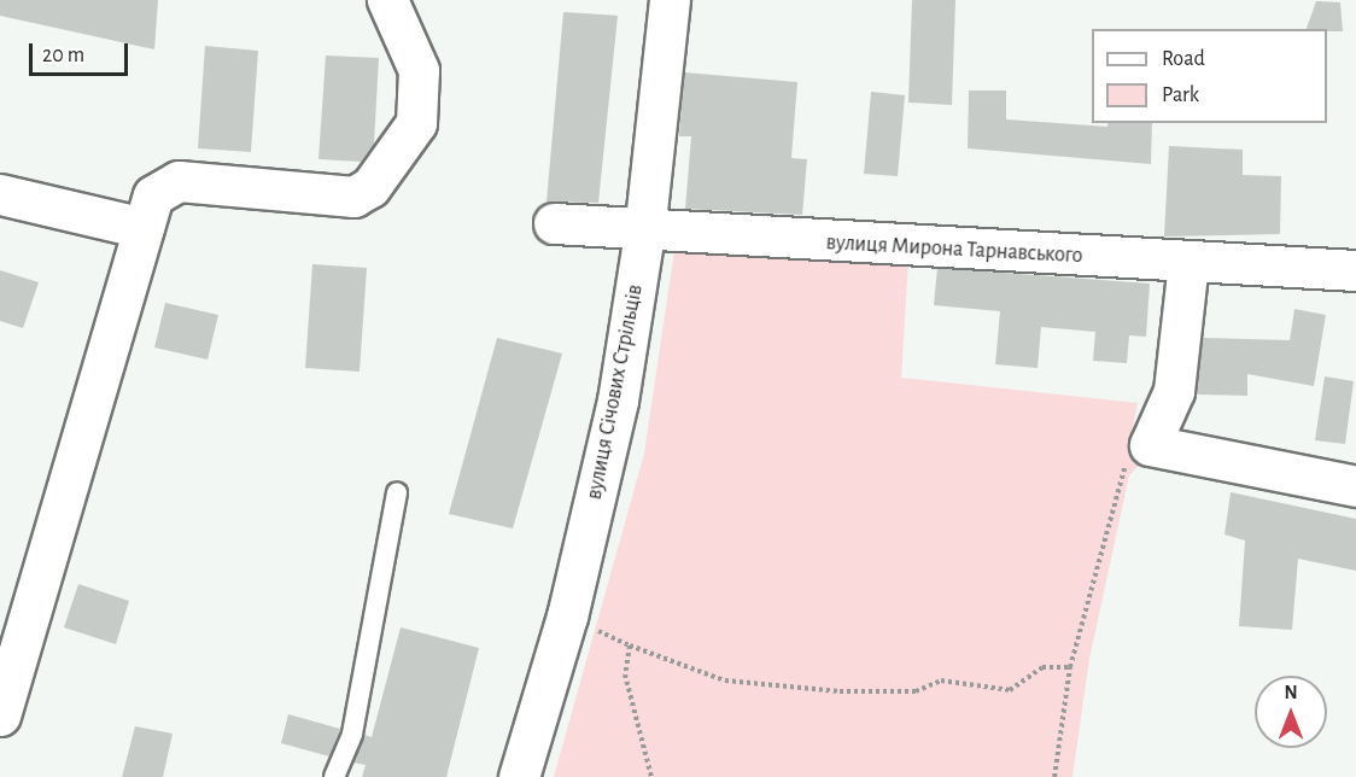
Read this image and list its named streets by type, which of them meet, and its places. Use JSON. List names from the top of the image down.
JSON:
{
  "streets": {
    "street": ["вулиця Мирона Тарнавського", "вулиця Січових Стрільців"]
  },
  "crossings": [
    ["вулиця Мирона Тарнавського", "вулиця Січових Стрільців"]
  ],
  "legend": ["Road", "Park"],
  "scale_bar": "20 m",
  "north": "top"
}
